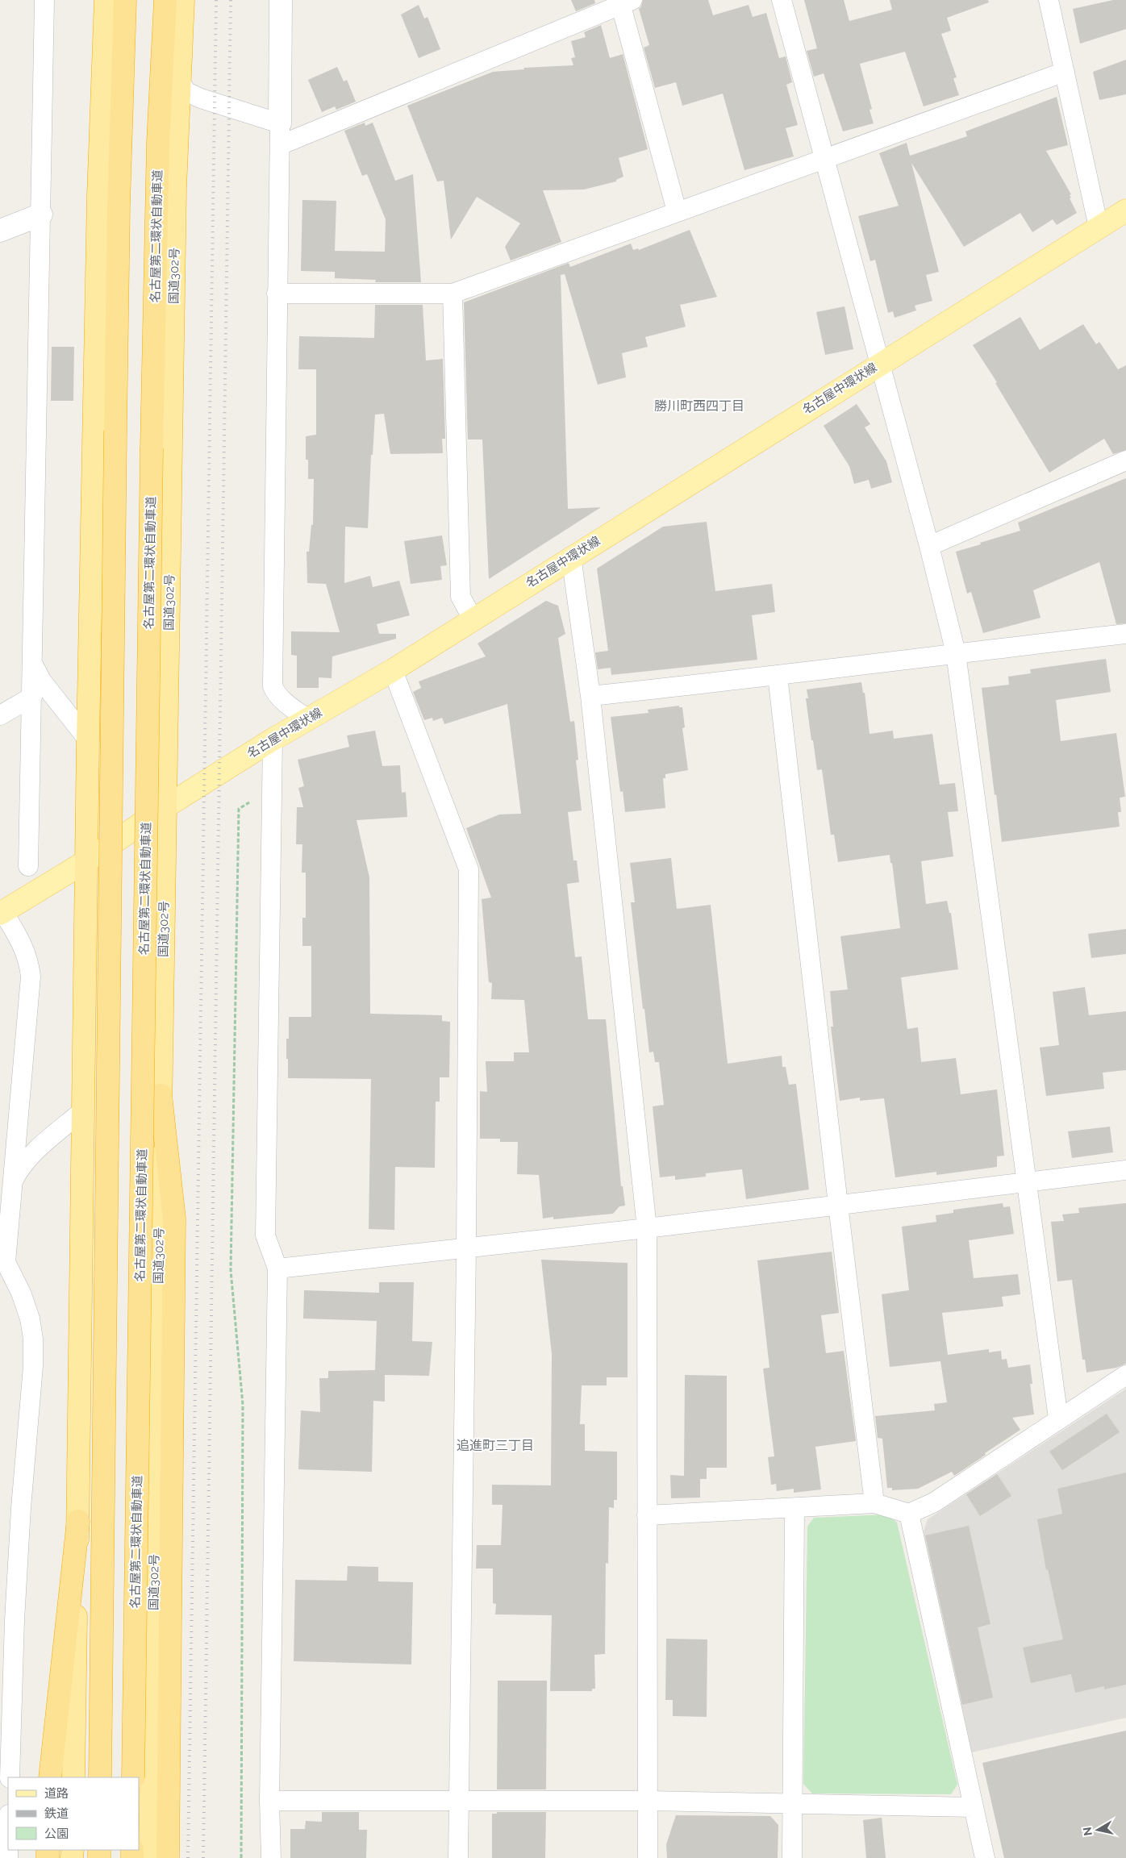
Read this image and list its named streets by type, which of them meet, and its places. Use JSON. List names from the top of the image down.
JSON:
{
  "streets": {
    "highway": ["名古屋第二環状自動車道", "国道302号"],
    "main road": ["名古屋中環状線"]
  },
  "crossings": [
    ["国道302号", "名古屋中環状線"]
  ],
  "districts": ["勝川町西四丁目", "追進町三丁目"],
  "legend": ["道路", "鉄道", "公園"],
  "north": "left"
}
